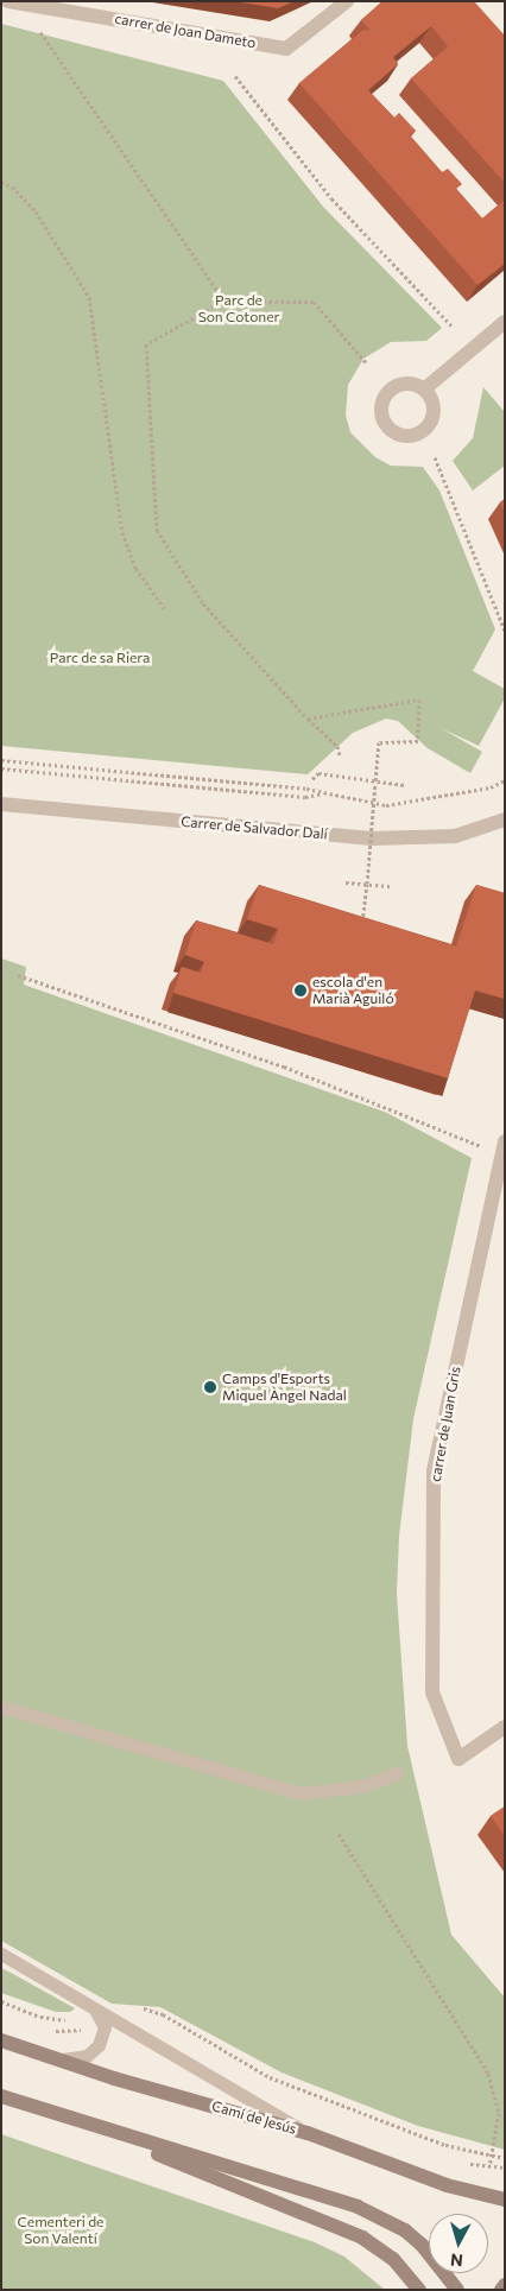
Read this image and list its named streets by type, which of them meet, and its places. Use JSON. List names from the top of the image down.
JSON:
{
  "streets": {
    "main road": ["Camí de Jesús"],
    "street": ["carrer de Joan Dameto", "Carrer de Salvador Dalí", "carrer de Juan Gris"]
  },
  "parks": ["Parc de Son Cotoner", "Parc de sa Riera", "Cementeri de Son Valentí"],
  "places": ["escola d'en Marià Aguiló", "Camps d'Esports Miquel Àngel Nadal"],
  "north": "bottom"
}
